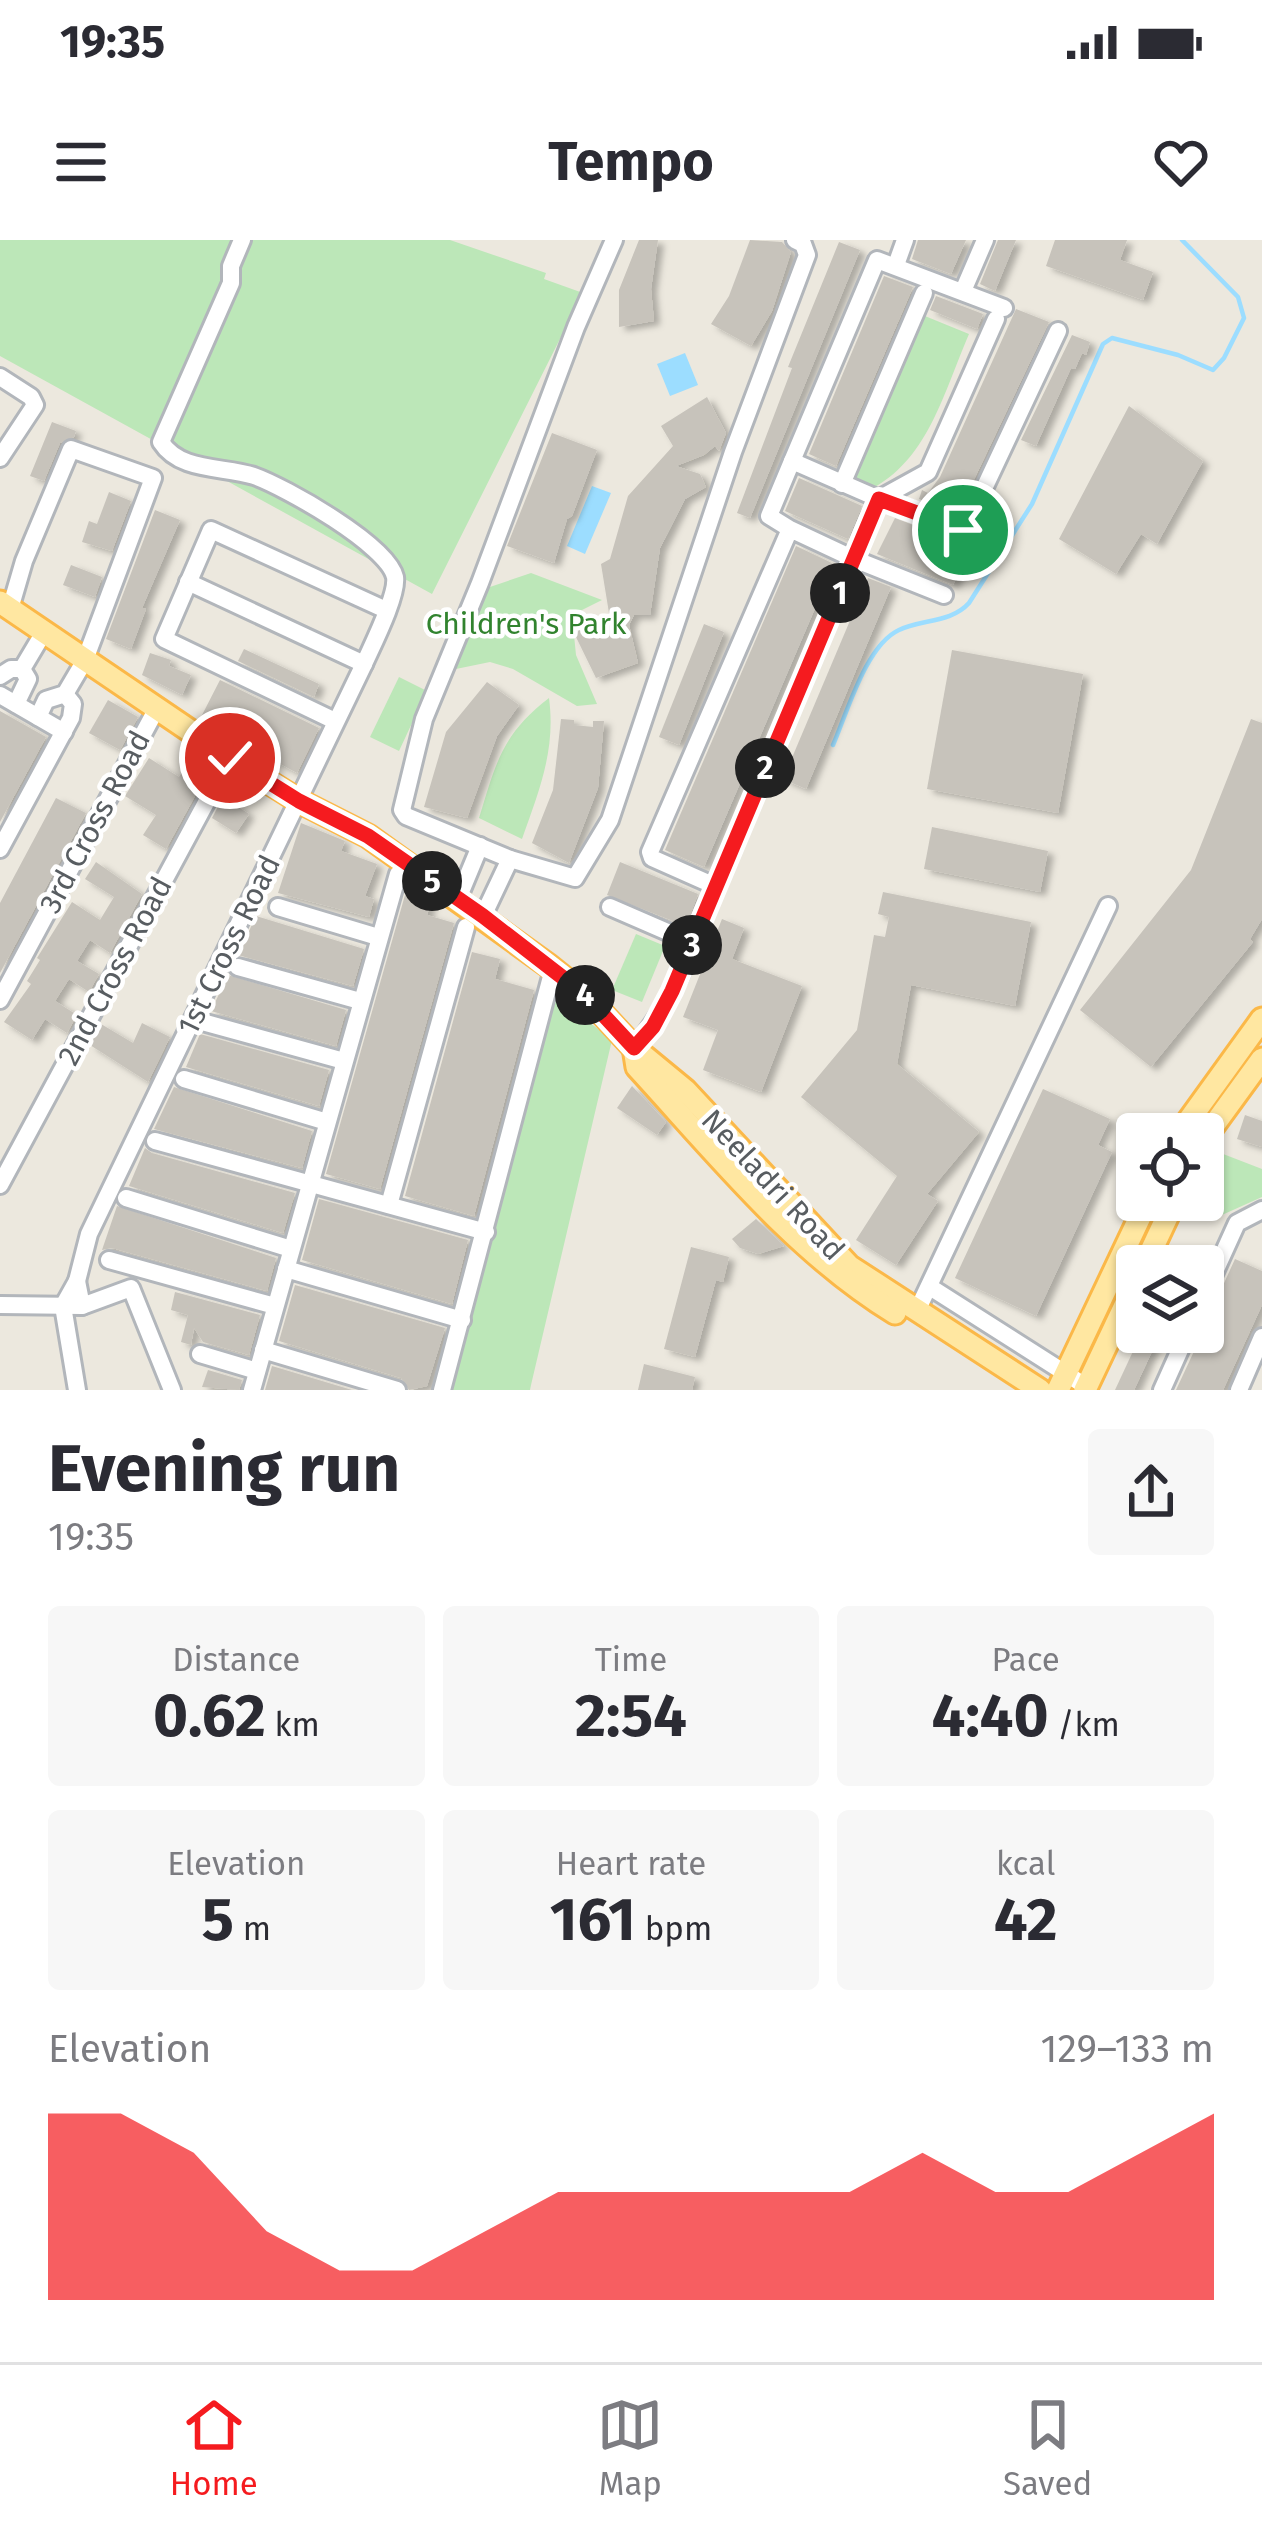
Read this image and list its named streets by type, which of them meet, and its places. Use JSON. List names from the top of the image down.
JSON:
{
  "streets": {
    "main road": ["Neeladri Road"],
    "street": ["3rd Cross Road", "1st Cross Road", "2nd Cross Road"]
  },
  "crossings": [
    ["3rd Cross Road", "Neeladri Road"],
    ["1st Cross Road", "Neeladri Road"],
    ["2nd Cross Road", "Neeladri Road"]
  ],
  "parks": ["Children's Park"],
  "page": {
    "status": "19:35",
    "header": "Tempo",
    "pins": [
      "1",
      "2",
      "5",
      "3",
      "4"
    ],
    "heading": ["Evening run", "19:35"],
    "stats": [
      ["Distance", "0.62 km"],
      ["Time", "2:54"],
      ["Pace", "4:40 /km"],
      ["Elevation", "5 m"],
      ["Heart rate", "161 bpm"],
      ["kcal", "42"]
    ],
    "chart": ["Elevation", "129–133 m"],
    "tabs": ["Home", "Map", "Saved"]
  }
}
